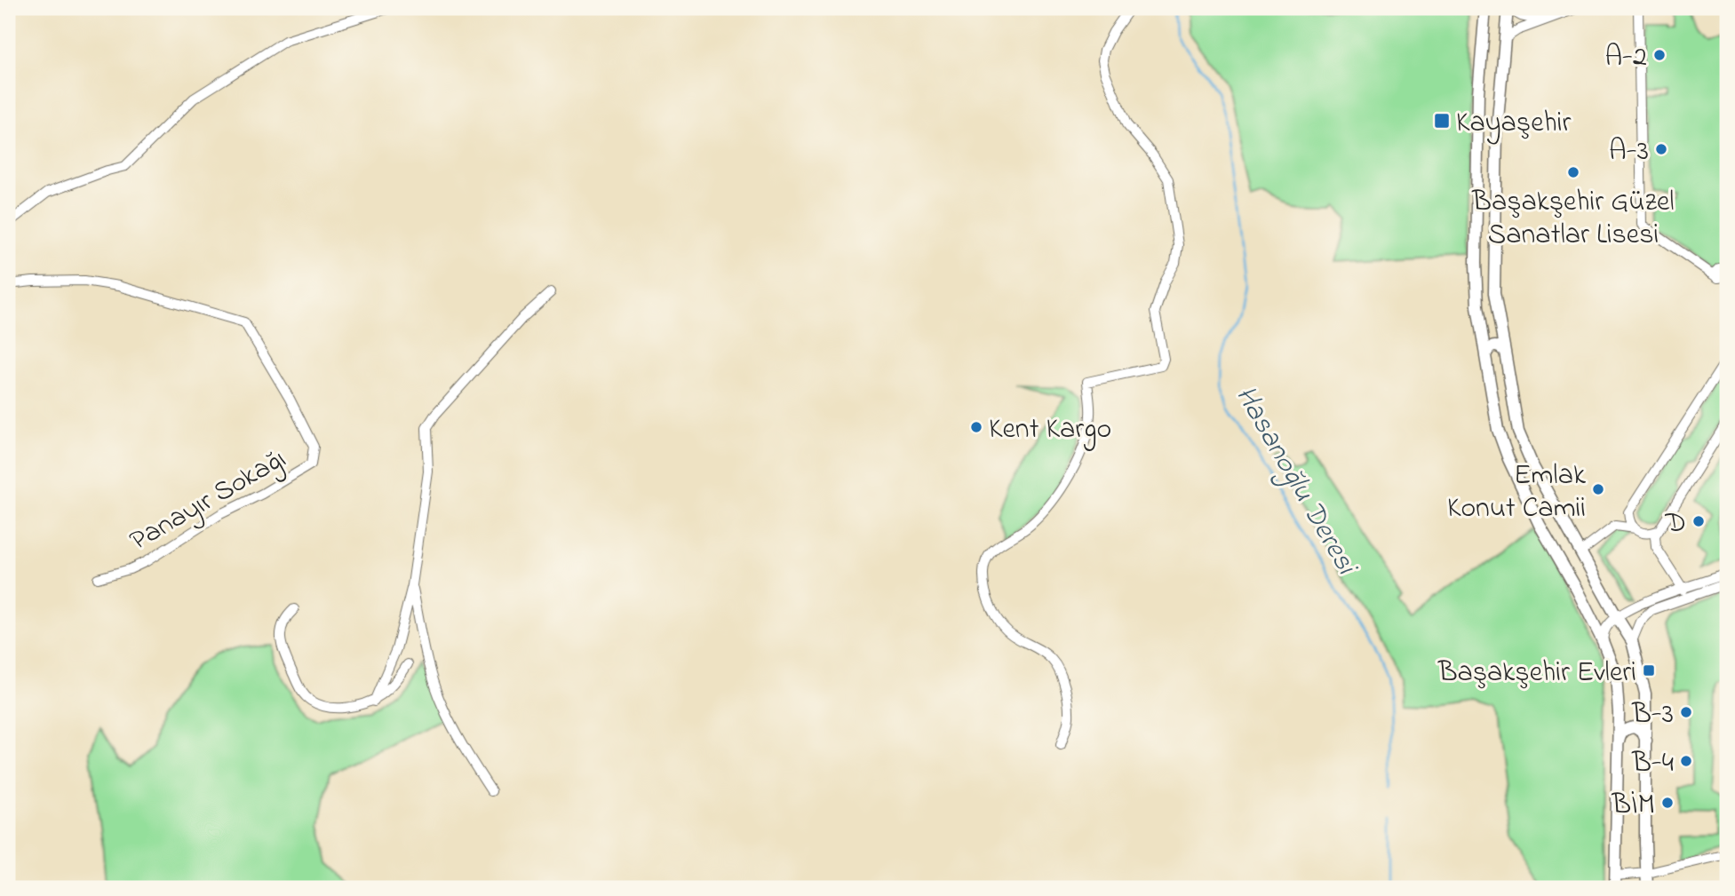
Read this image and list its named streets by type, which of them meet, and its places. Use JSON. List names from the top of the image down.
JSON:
{
  "streets": {
    "street": ["Panayır Sokağı"]
  },
  "water": ["Hasanoğlu Deresi"],
  "places": {
    "other": [
      "A-2",
      "A-3",
      "Başakşehir Güzel Sanatlar Lisesi",
      "Kent Kargo",
      "Emlak Konut Camii",
      "D",
      "B-3",
      "B-4",
      "BİM"
    ],
    "transit": ["Kayaşehir", "Başakşehir Evleri"]
  }
}
